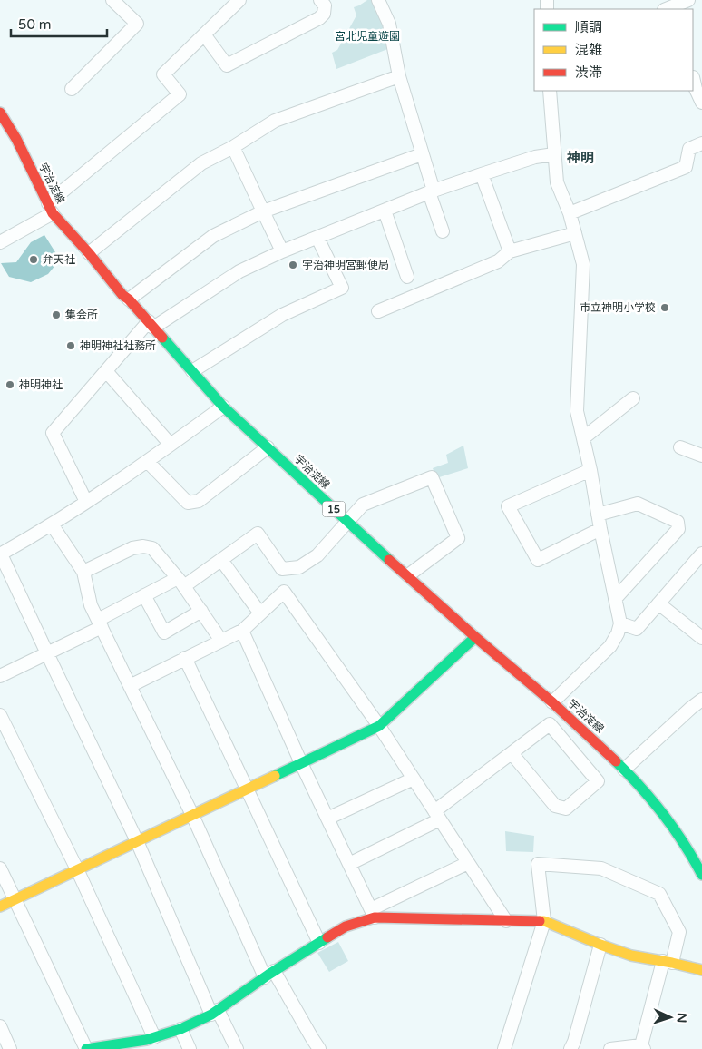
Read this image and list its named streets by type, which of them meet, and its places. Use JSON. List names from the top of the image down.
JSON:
{
  "streets": {
    "street": ["宇治淀線", "15"]
  },
  "districts": ["神明"],
  "parks": ["宮北児童遊園"],
  "places": [
    "弁天社",
    "宇治神明宮郵便局",
    "市立神明小学校",
    "集会所",
    "神明神社社務所",
    "神明神社"
  ],
  "legend": ["順調", "混雑", "渋滞"],
  "scale_bar": "50 m",
  "north": "right"
}
